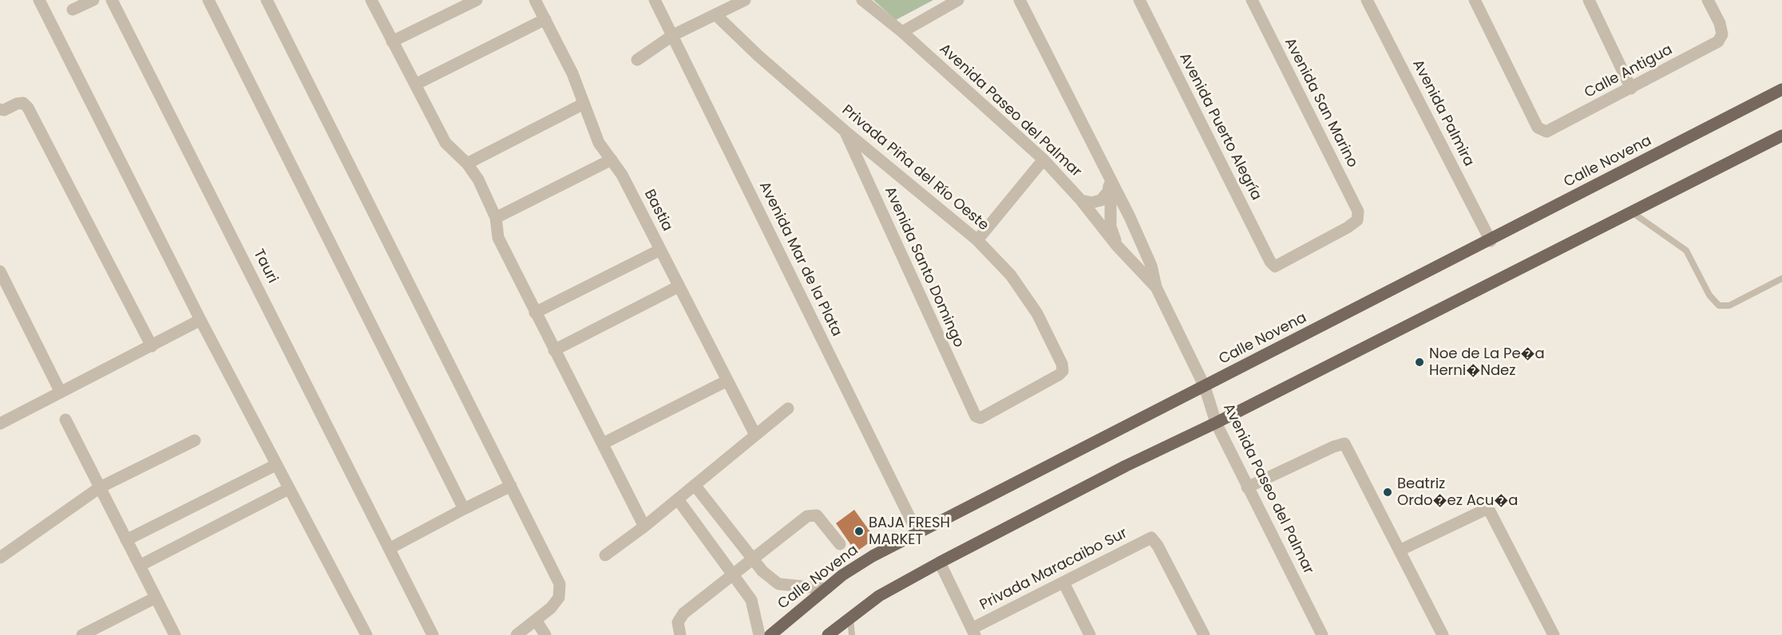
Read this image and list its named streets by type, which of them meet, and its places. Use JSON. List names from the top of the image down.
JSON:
{
  "streets": {
    "main road": ["Calle Novena"],
    "street": [
      "Calle Antigua",
      "Avenida San Marino",
      "Avenida Paseo del Palmar",
      "Avenida Palmira",
      "Avenida Puerto Alegría",
      "Privada Piña del Río Oeste",
      "Bastia",
      "Avenida Mar de la Plata",
      "Tauri",
      "Avenida Santo Domingo",
      "Privada Maracaibo Sur"
    ]
  },
  "crossings": [
    ["Avenida San Marino", "Avenida Puerto Alegría"],
    ["Avenida Paseo del Palmar", "Calle Novena"],
    ["Avenida Palmira", "Calle Novena"],
    ["Calle Novena", "Avenida Mar de la Plata"],
    ["Privada Piña del Río Oeste", "Avenida Santo Domingo"]
  ],
  "places": ["Noe de La Pe�a Herni�Ndez", "Beatriz Ordo�ez Acu�a", "BAJA FRESH MARKET"]
}
